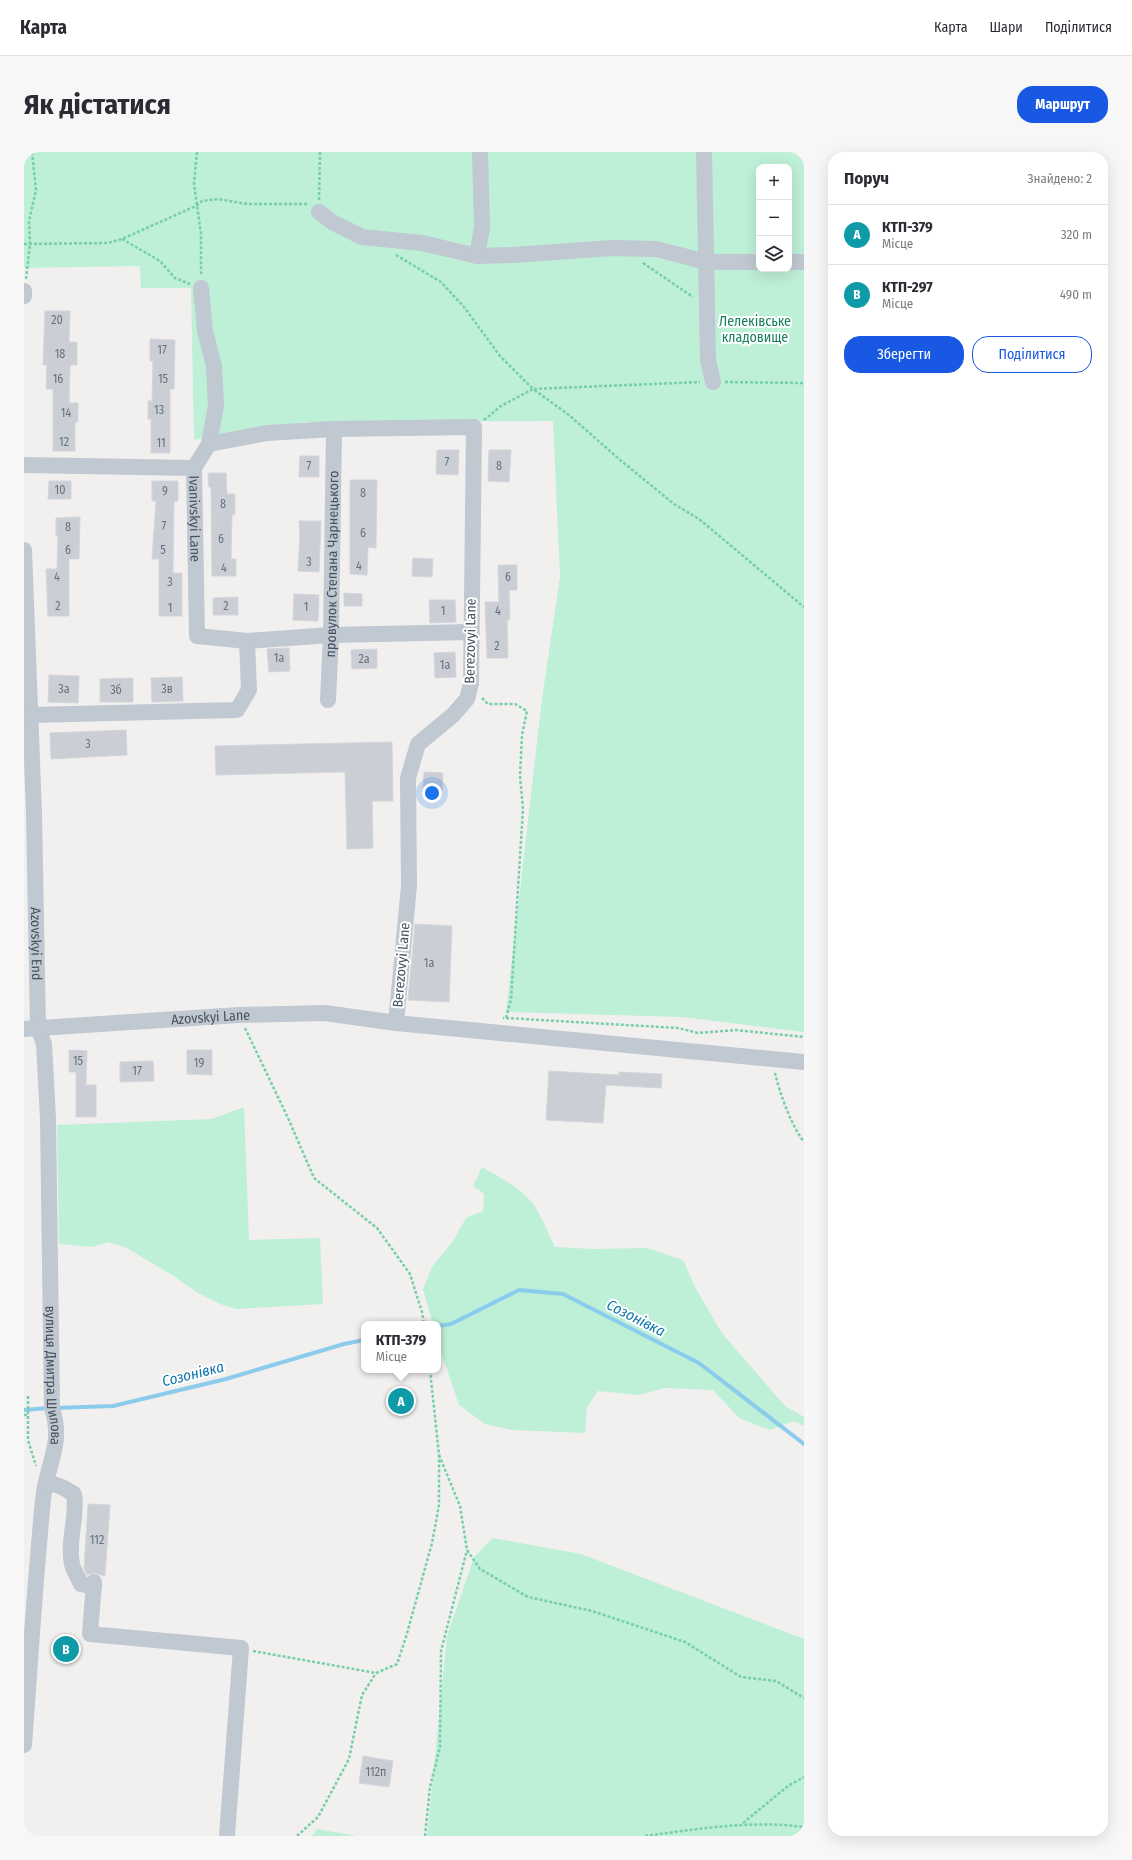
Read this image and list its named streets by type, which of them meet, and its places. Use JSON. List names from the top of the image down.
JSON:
{
  "streets": {
    "street": [
      "Ivanivskyi Lane",
      "провулок Степана Чарнецького",
      "Berezovyi Lane",
      "Azovskyi End",
      "Azovskyi Lane",
      "вулиця Дмитра Шилова"
    ]
  },
  "crossings": [
    ["Berezovyi Lane", "Azovskyi Lane"],
    ["Azovskyi End", "Azovskyi Lane"],
    ["Azovskyi End", "вулиця Дмитра Шилова"],
    ["Azovskyi Lane", "вулиця Дмитра Шилова"]
  ],
  "water": ["Созонівка"],
  "parks": ["Лелеківське кладовище"],
  "house_numbers": [
    "20",
    "17",
    "18",
    "16",
    "15",
    "13",
    "14",
    "12",
    "11",
    "7",
    "7",
    "8",
    "10",
    "9",
    "8",
    "8",
    "7",
    "8",
    "6",
    "6",
    "6",
    "5",
    "3",
    "4",
    "4",
    "4",
    "6",
    "3",
    "2",
    "2",
    "1",
    "1",
    "1",
    "4",
    "2",
    "1а",
    "2а",
    "1а",
    "3а",
    "3в",
    "3б",
    "3",
    "1а",
    "15",
    "19",
    "17",
    "112",
    "112п"
  ],
  "page": {
    "header": "Карта",
    "nav": ["Карта", "Шари", "Поділитися"],
    "buttons": [
      "Маршрут",
      ["Зберегти", "Поділитися"]
    ],
    "title": "Як дістатися",
    "heading": ["Поруч", "Знайдено: 2"],
    "map_buttons": ["+", "−"],
    "list": [
      {
        "mark": "A",
        "name": "КТП-379",
        "note": "Місце",
        "value": "320 m"
      },
      {
        "mark": "B",
        "name": "КТП-297",
        "note": "Місце",
        "value": "490 m"
      }
    ],
    "popup": ["КТП-379", "Місце"],
    "pins": ["A", "B"]
  }
}
